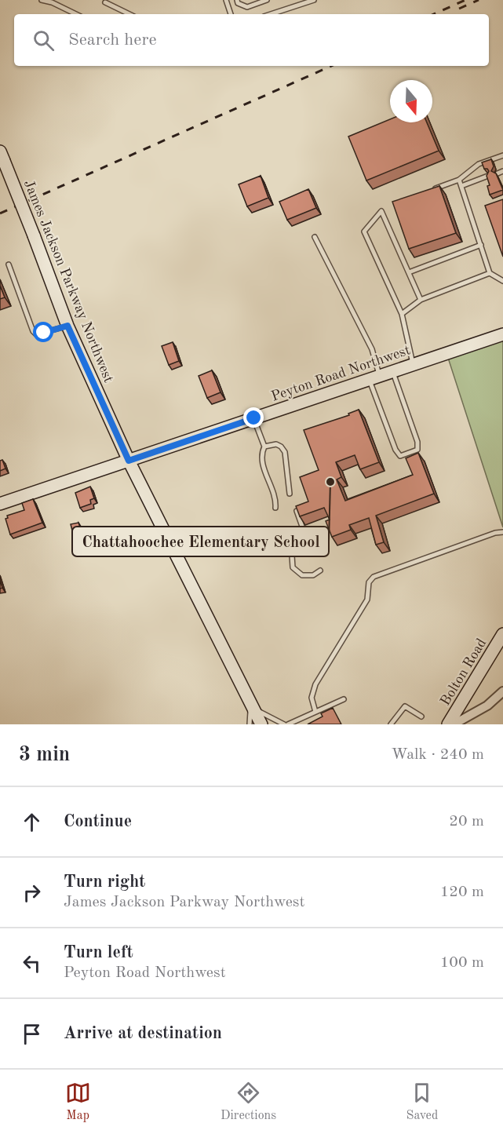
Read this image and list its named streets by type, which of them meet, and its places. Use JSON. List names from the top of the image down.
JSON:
{
  "streets": {
    "main road": ["James Jackson Parkway Northwest", "Peyton Road Northwest", "Bolton Road"]
  },
  "crossings": [
    ["James Jackson Parkway Northwest", "Peyton Road Northwest"]
  ],
  "places": ["Chattahoochee Elementary School"],
  "north": "bottom",
  "page": {
    "search": "Search here",
    "heading": ["3 min", "Walk · 240 m"],
    "list": [
      ["Continue", "20 m"],
      ["Turn right", "James Jackson Parkway Northwest", "120 m"],
      ["Turn left", "Peyton Road Northwest", "100 m"],
      "Arrive at destination"
    ],
    "nav": ["Map", "Directions", "Saved"]
  }
}
